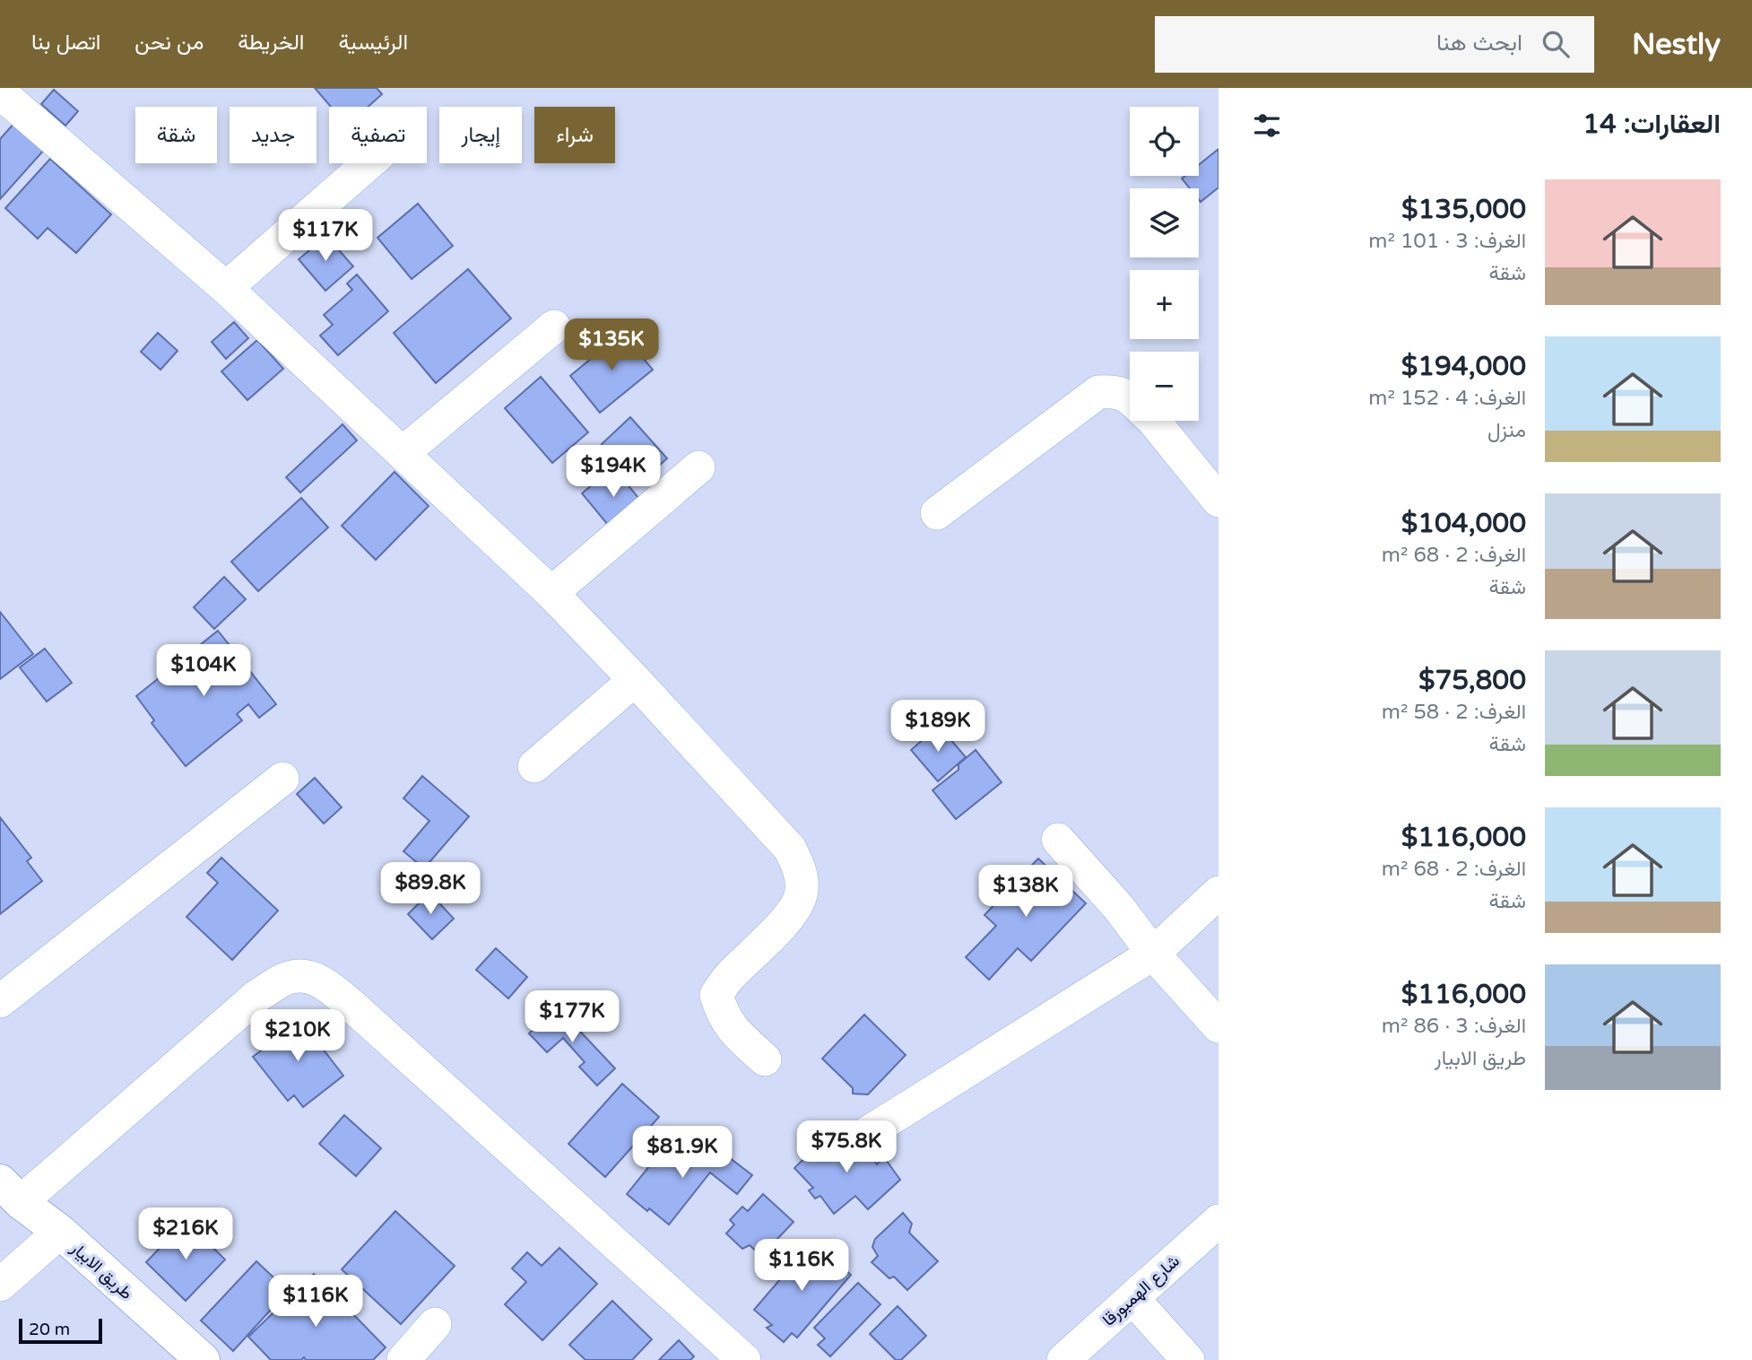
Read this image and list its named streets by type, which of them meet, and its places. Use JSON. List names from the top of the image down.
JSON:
{
  "streets": {
    "main road": ["طريق الابيار"],
    "street": ["شارع الهمبورقا"]
  },
  "scale_bar": "20 m",
  "page": {
    "header": "Nestly",
    "search": "ابحث هنا",
    "nav": [
      "الرئيسية",
      "الخريطة",
      "من نحن",
      "اتصل بنا"
    ],
    "heading": "العقارات: 14",
    "map_buttons": ["+", "−"],
    "chip": [
      "شراء",
      "إيجار",
      "تصفية",
      "جديد",
      "شقة"
    ],
    "list": [
      {
        "name": "$135,000",
        "note": "الغرف: 3 · 101 m² · شقة"
      },
      {
        "name": "$194,000",
        "note": "الغرف: 4 · 152 m² · منزل"
      },
      {
        "name": "$104,000",
        "note": "الغرف: 2 · 68 m² · شقة"
      },
      {
        "name": "$75,800",
        "note": "الغرف: 2 · 58 m² · شقة"
      },
      {
        "name": "$116,000",
        "note": "الغرف: 2 · 68 m² · شقة"
      },
      {
        "name": "$116,000",
        "note": "الغرف: 3 · 86 m² · طريق الابيار"
      }
    ],
    "price": [
      "$117K",
      "$135K",
      "$194K",
      "$104K",
      "$189K",
      "$89.8K",
      "$138K",
      "$177K",
      "$210K",
      "$75.8K",
      "$81.9K",
      "$216K",
      "$116K",
      "$116K"
    ],
    "scale": "20 m"
  }
}
